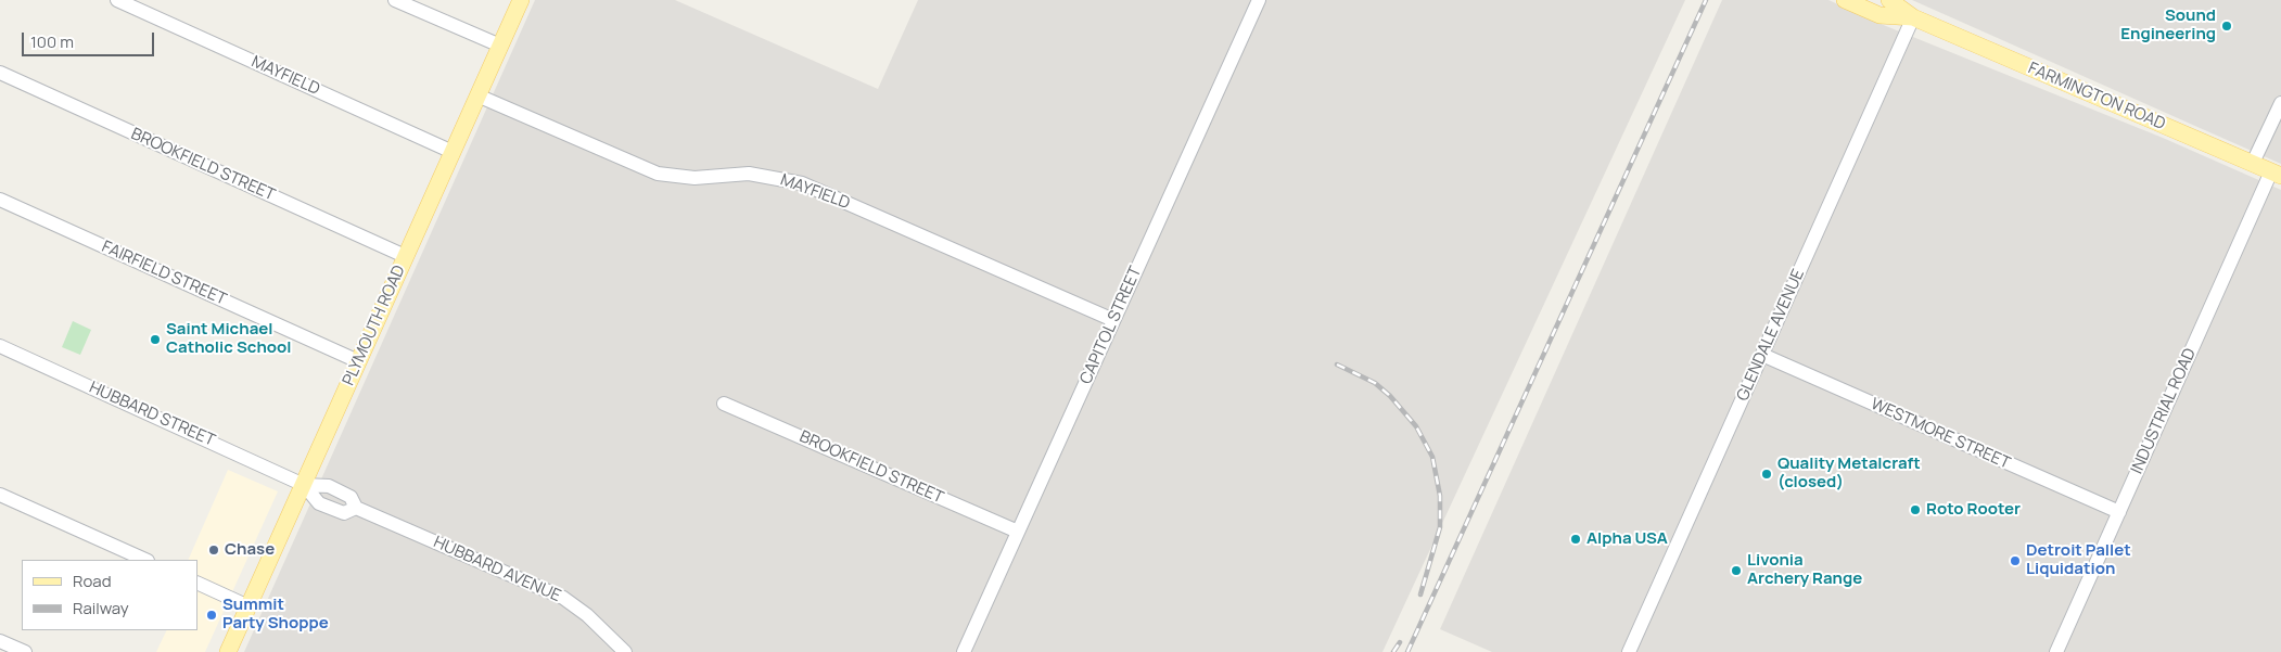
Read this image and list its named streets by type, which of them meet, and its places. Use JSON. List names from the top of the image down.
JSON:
{
  "streets": {
    "main road": ["FARMINGTON ROAD", "PLYMOUTH ROAD"],
    "street": [
      "MAYFIELD",
      "BROOKFIELD STREET",
      "FAIRFIELD STREET",
      "CAPITOL STREET",
      "GLENDALE AVENUE",
      "INDUSTRIAL ROAD",
      "HUBBARD STREET",
      "WESTMORE STREET",
      "HUBBARD AVENUE"
    ]
  },
  "crossings": [
    ["MAYFIELD", "PLYMOUTH ROAD"],
    ["MAYFIELD", "CAPITOL STREET"],
    ["FARMINGTON ROAD", "GLENDALE AVENUE"],
    ["FARMINGTON ROAD", "INDUSTRIAL ROAD"],
    ["BROOKFIELD STREET", "PLYMOUTH ROAD"],
    ["BROOKFIELD STREET", "CAPITOL STREET"],
    ["FAIRFIELD STREET", "PLYMOUTH ROAD"],
    ["PLYMOUTH ROAD", "HUBBARD STREET"],
    ["PLYMOUTH ROAD", "HUBBARD AVENUE"],
    ["GLENDALE AVENUE", "WESTMORE STREET"],
    ["INDUSTRIAL ROAD", "WESTMORE STREET"],
    ["HUBBARD STREET", "HUBBARD AVENUE"]
  ],
  "places": [
    "Sound Engineering",
    "Saint Michael Catholic School",
    "Quality Metalcraft (closed)",
    "Roto Rooter",
    "Alpha USA",
    "Chase",
    "Detroit Pallet Liquidation",
    "Livonia Archery Range",
    "Summit Party Shoppe"
  ],
  "legend": ["Road", "Railway"],
  "scale_bar": "100 m"
}
